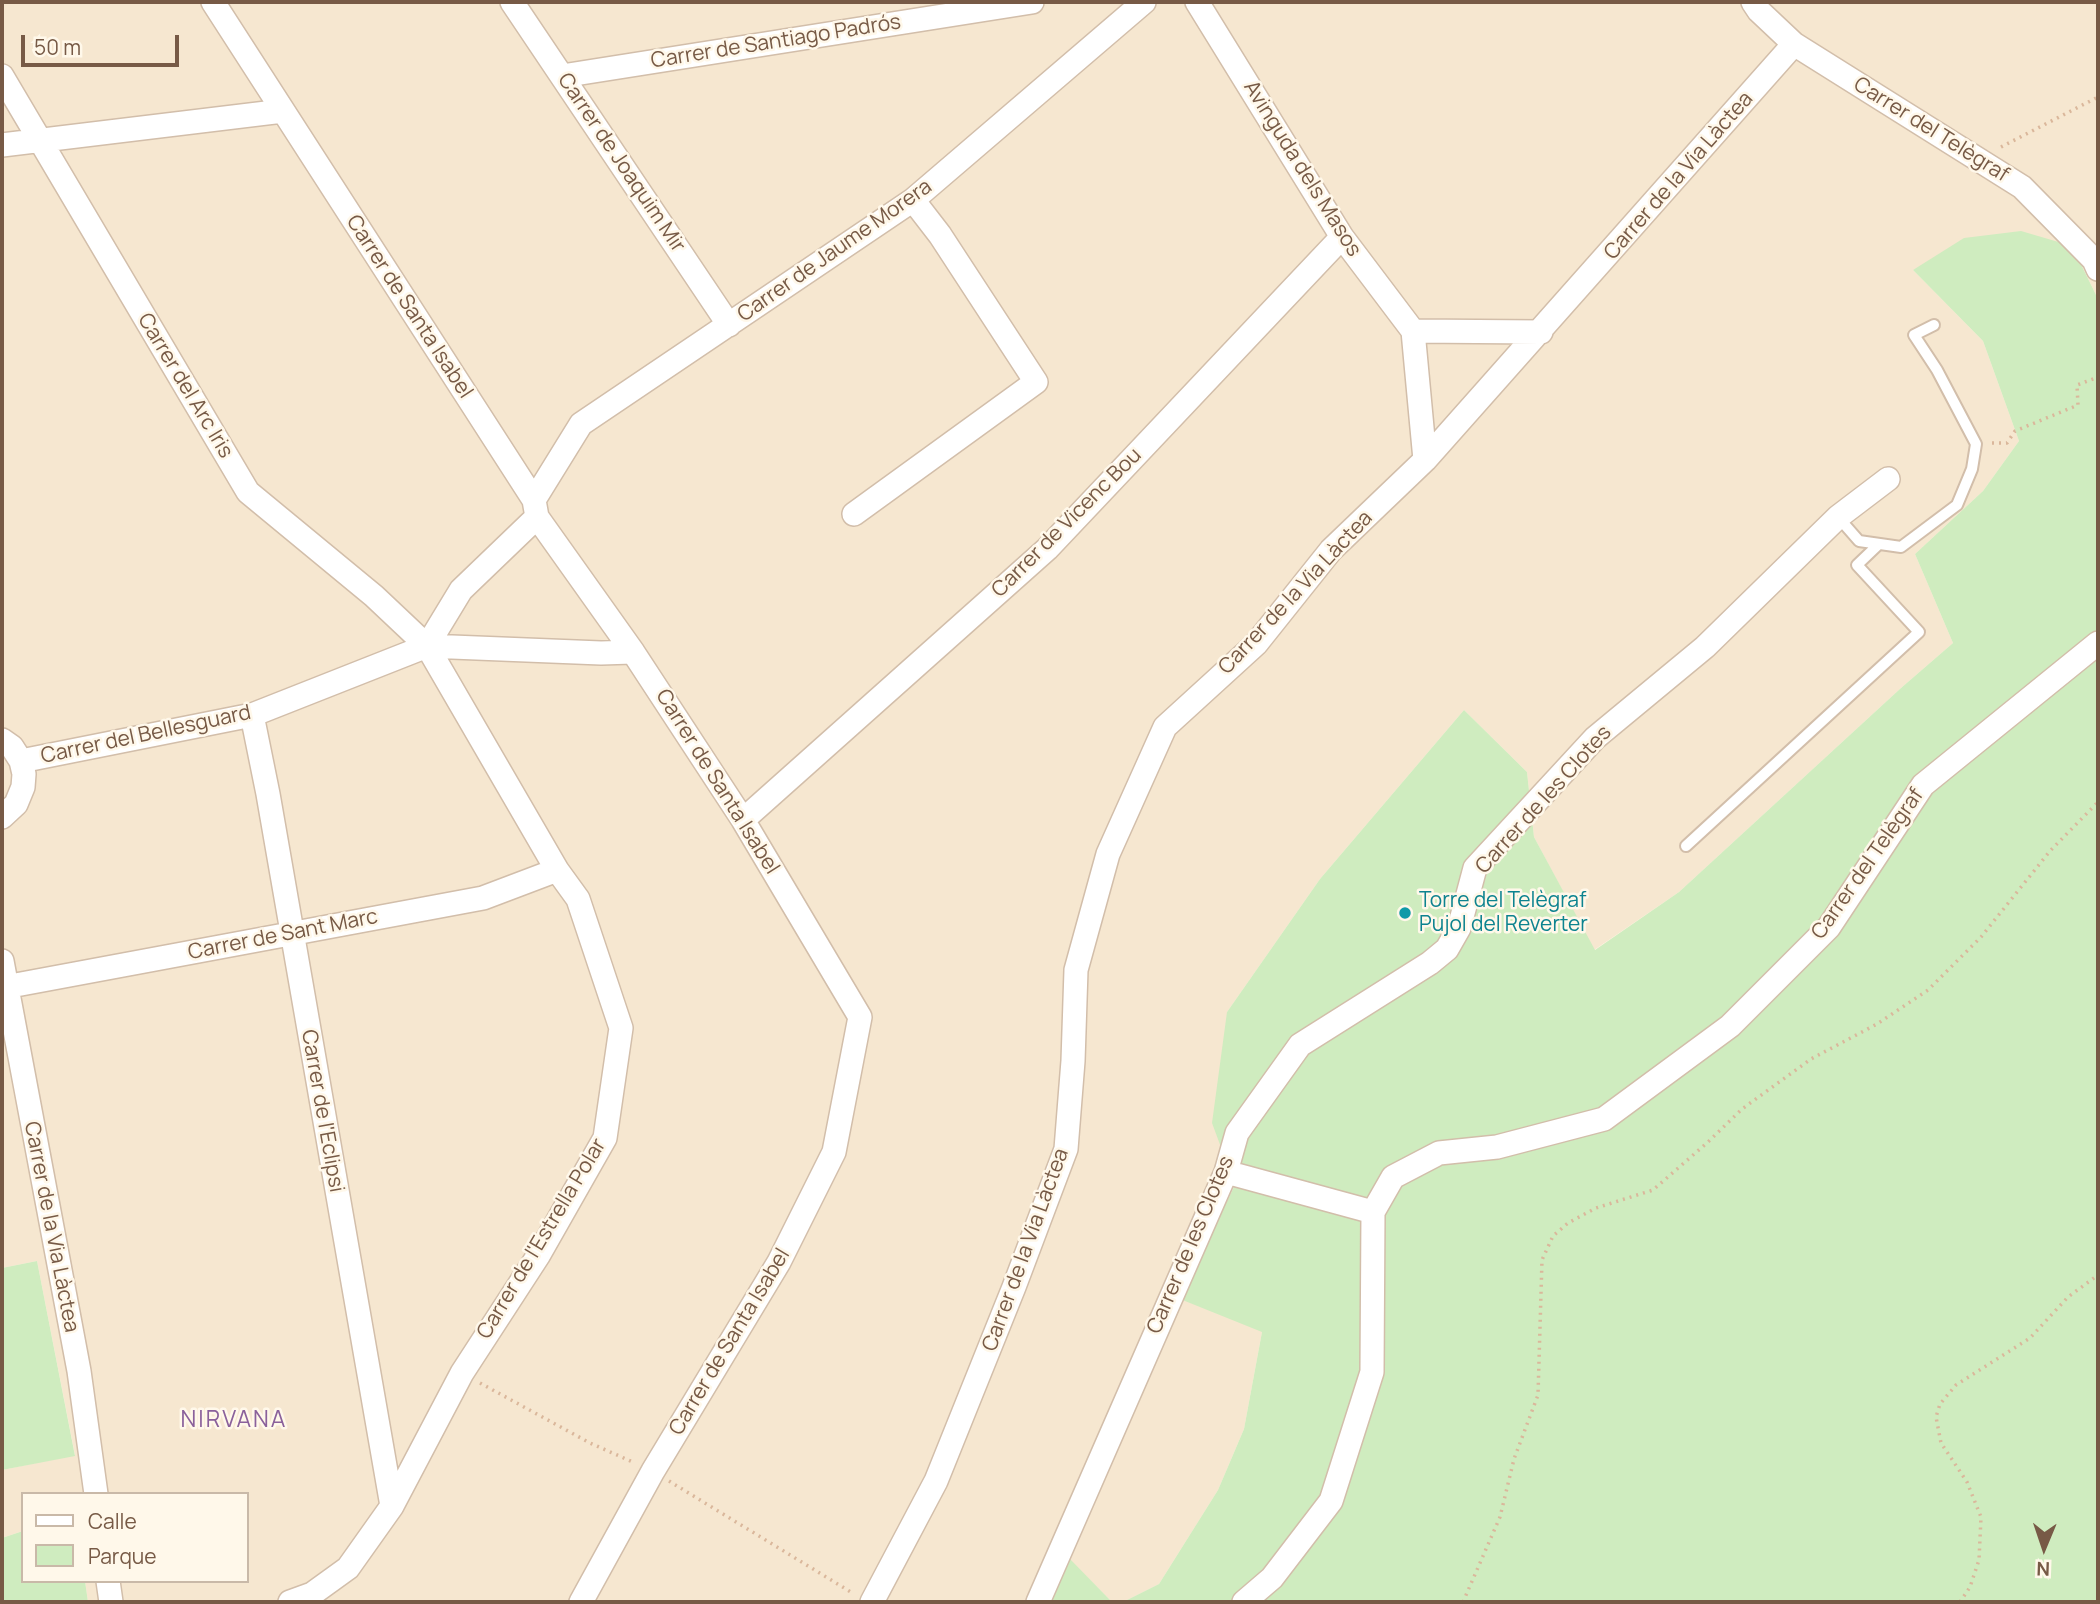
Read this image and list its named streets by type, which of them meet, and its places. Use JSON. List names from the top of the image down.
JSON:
{
  "streets": {
    "street": [
      "Carrer de Santiago Padrós",
      "Carrer del Telègraf",
      "Carrer de Joaquim Mir",
      "Avinguda dels Masos",
      "Carrer de la Via Làctea",
      "Carrer de Jaume Morera",
      "Carrer de Santa Isabel",
      "Carrer del Arc Iris",
      "Carrer de Vicenc Bou",
      "Carrer del Bellesguard",
      "Carrer de les Clotes",
      "Carrer de Sant Marc",
      "Carrer de l'Eclipsi",
      "Carrer de l'Estrella Polar"
    ]
  },
  "crossings": [
    ["Carrer de Santiago Padrós", "Carrer de Joaquim Mir"],
    ["Carrer del Telègraf", "Carrer de la Via Làctea"],
    ["Carrer de Joaquim Mir", "Carrer de Jaume Morera"],
    ["Avinguda dels Masos", "Carrer de Vicenc Bou"],
    ["Carrer de la Via Làctea", "Carrer de Sant Marc"],
    ["Carrer de Jaume Morera", "Carrer de Santa Isabel"],
    ["Carrer de Santa Isabel", "Carrer de Vicenc Bou"],
    ["Carrer de Santa Isabel", "Carrer del Bellesguard"],
    ["Carrer del Arc Iris", "Carrer del Bellesguard"],
    ["Carrer del Arc Iris", "Carrer de l'Estrella Polar"],
    ["Carrer del Bellesguard", "Carrer de l'Eclipsi"],
    ["Carrer del Bellesguard", "Carrer de l'Estrella Polar"],
    ["Carrer de Sant Marc", "Carrer de l'Eclipsi"],
    ["Carrer de Sant Marc", "Carrer de l'Estrella Polar"],
    ["Carrer de l'Eclipsi", "Carrer de l'Estrella Polar"]
  ],
  "districts": ["NIRVANA"],
  "places": ["Torre del Telègraf Pujol del Reverter"],
  "legend": ["Calle", "Parque"],
  "scale_bar": "50 m",
  "north": "bottom"
}
